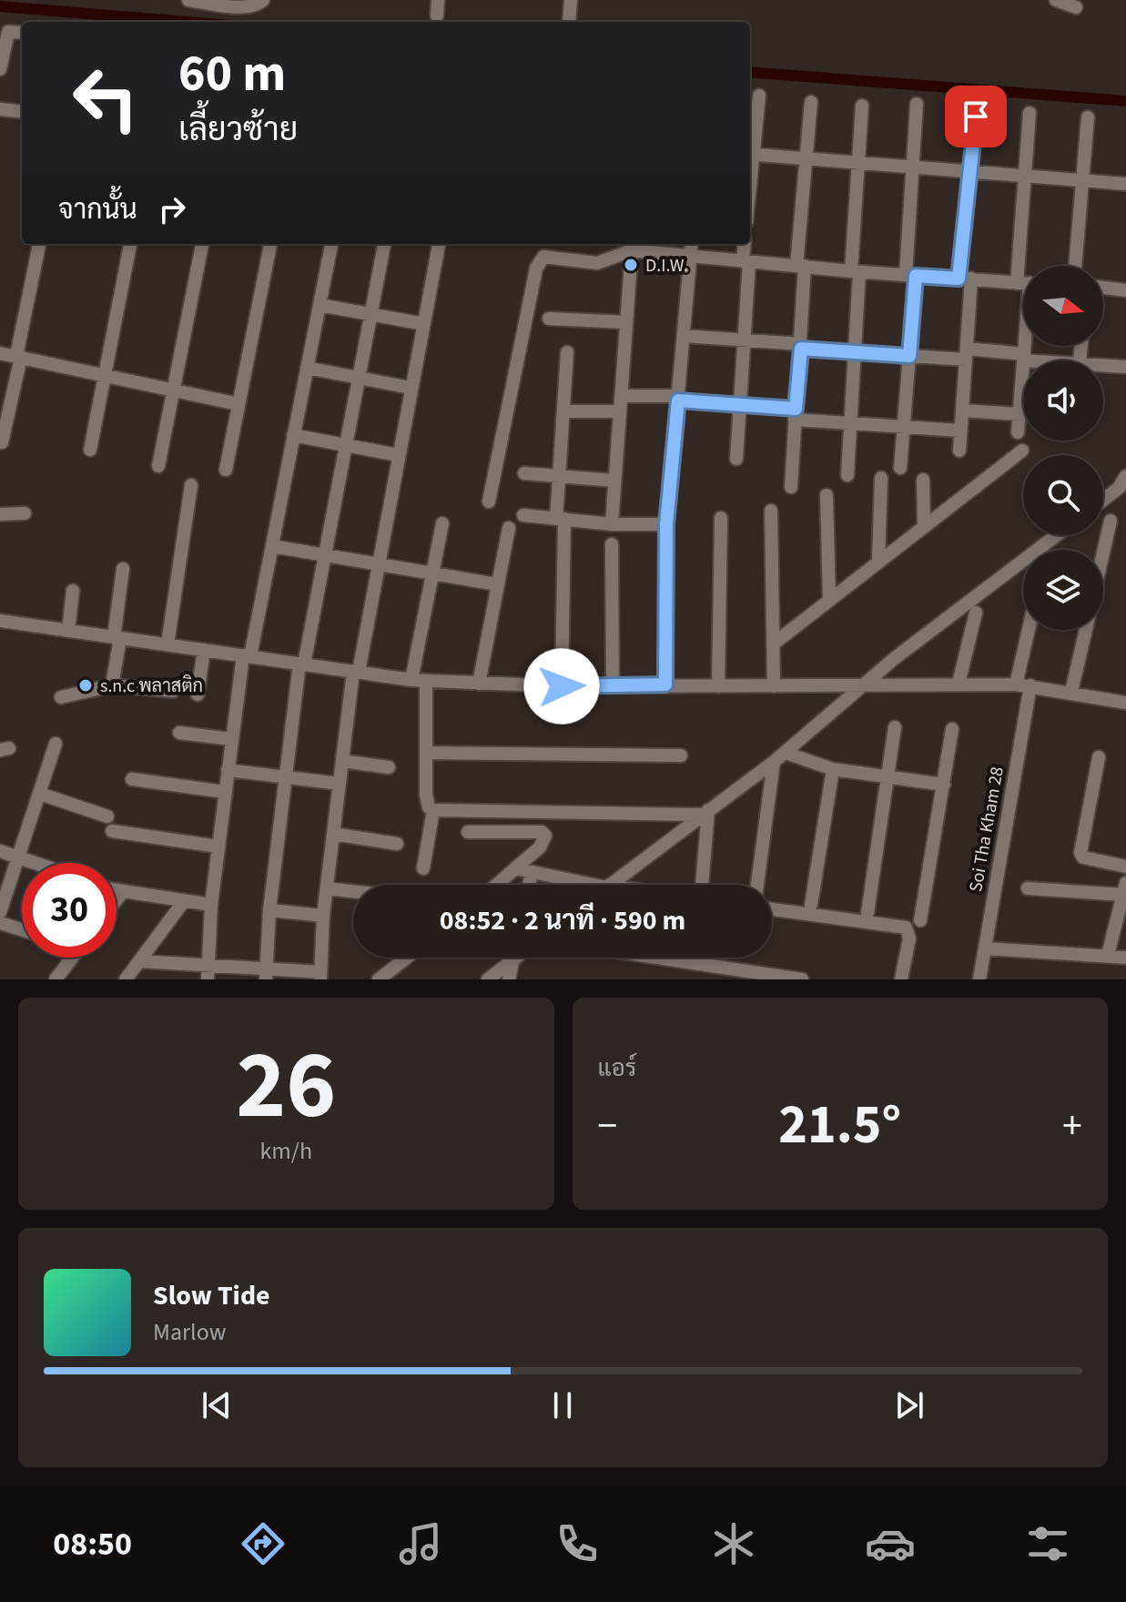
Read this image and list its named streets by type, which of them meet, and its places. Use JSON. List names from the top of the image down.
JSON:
{
  "streets": {
    "street": ["Soi Tha Kham 28"]
  },
  "places": ["D.I.W.", "s.n.c พลาสติก"],
  "north": "right",
  "page": {
    "turn": ["60 m", "เลี้ยวซ้าย"],
    "then": "จากนั้น",
    "limit": "30",
    "trip": "08:52 · 2 นาที · 590 m",
    "tile": [
      ["26", "km/h"],
      "แอร์"
    ],
    "heat": ["−", "21.5°", "+"],
    "song": ["Slow Tide", "Marlow"],
    "tabs": "08:50"
  }
}
